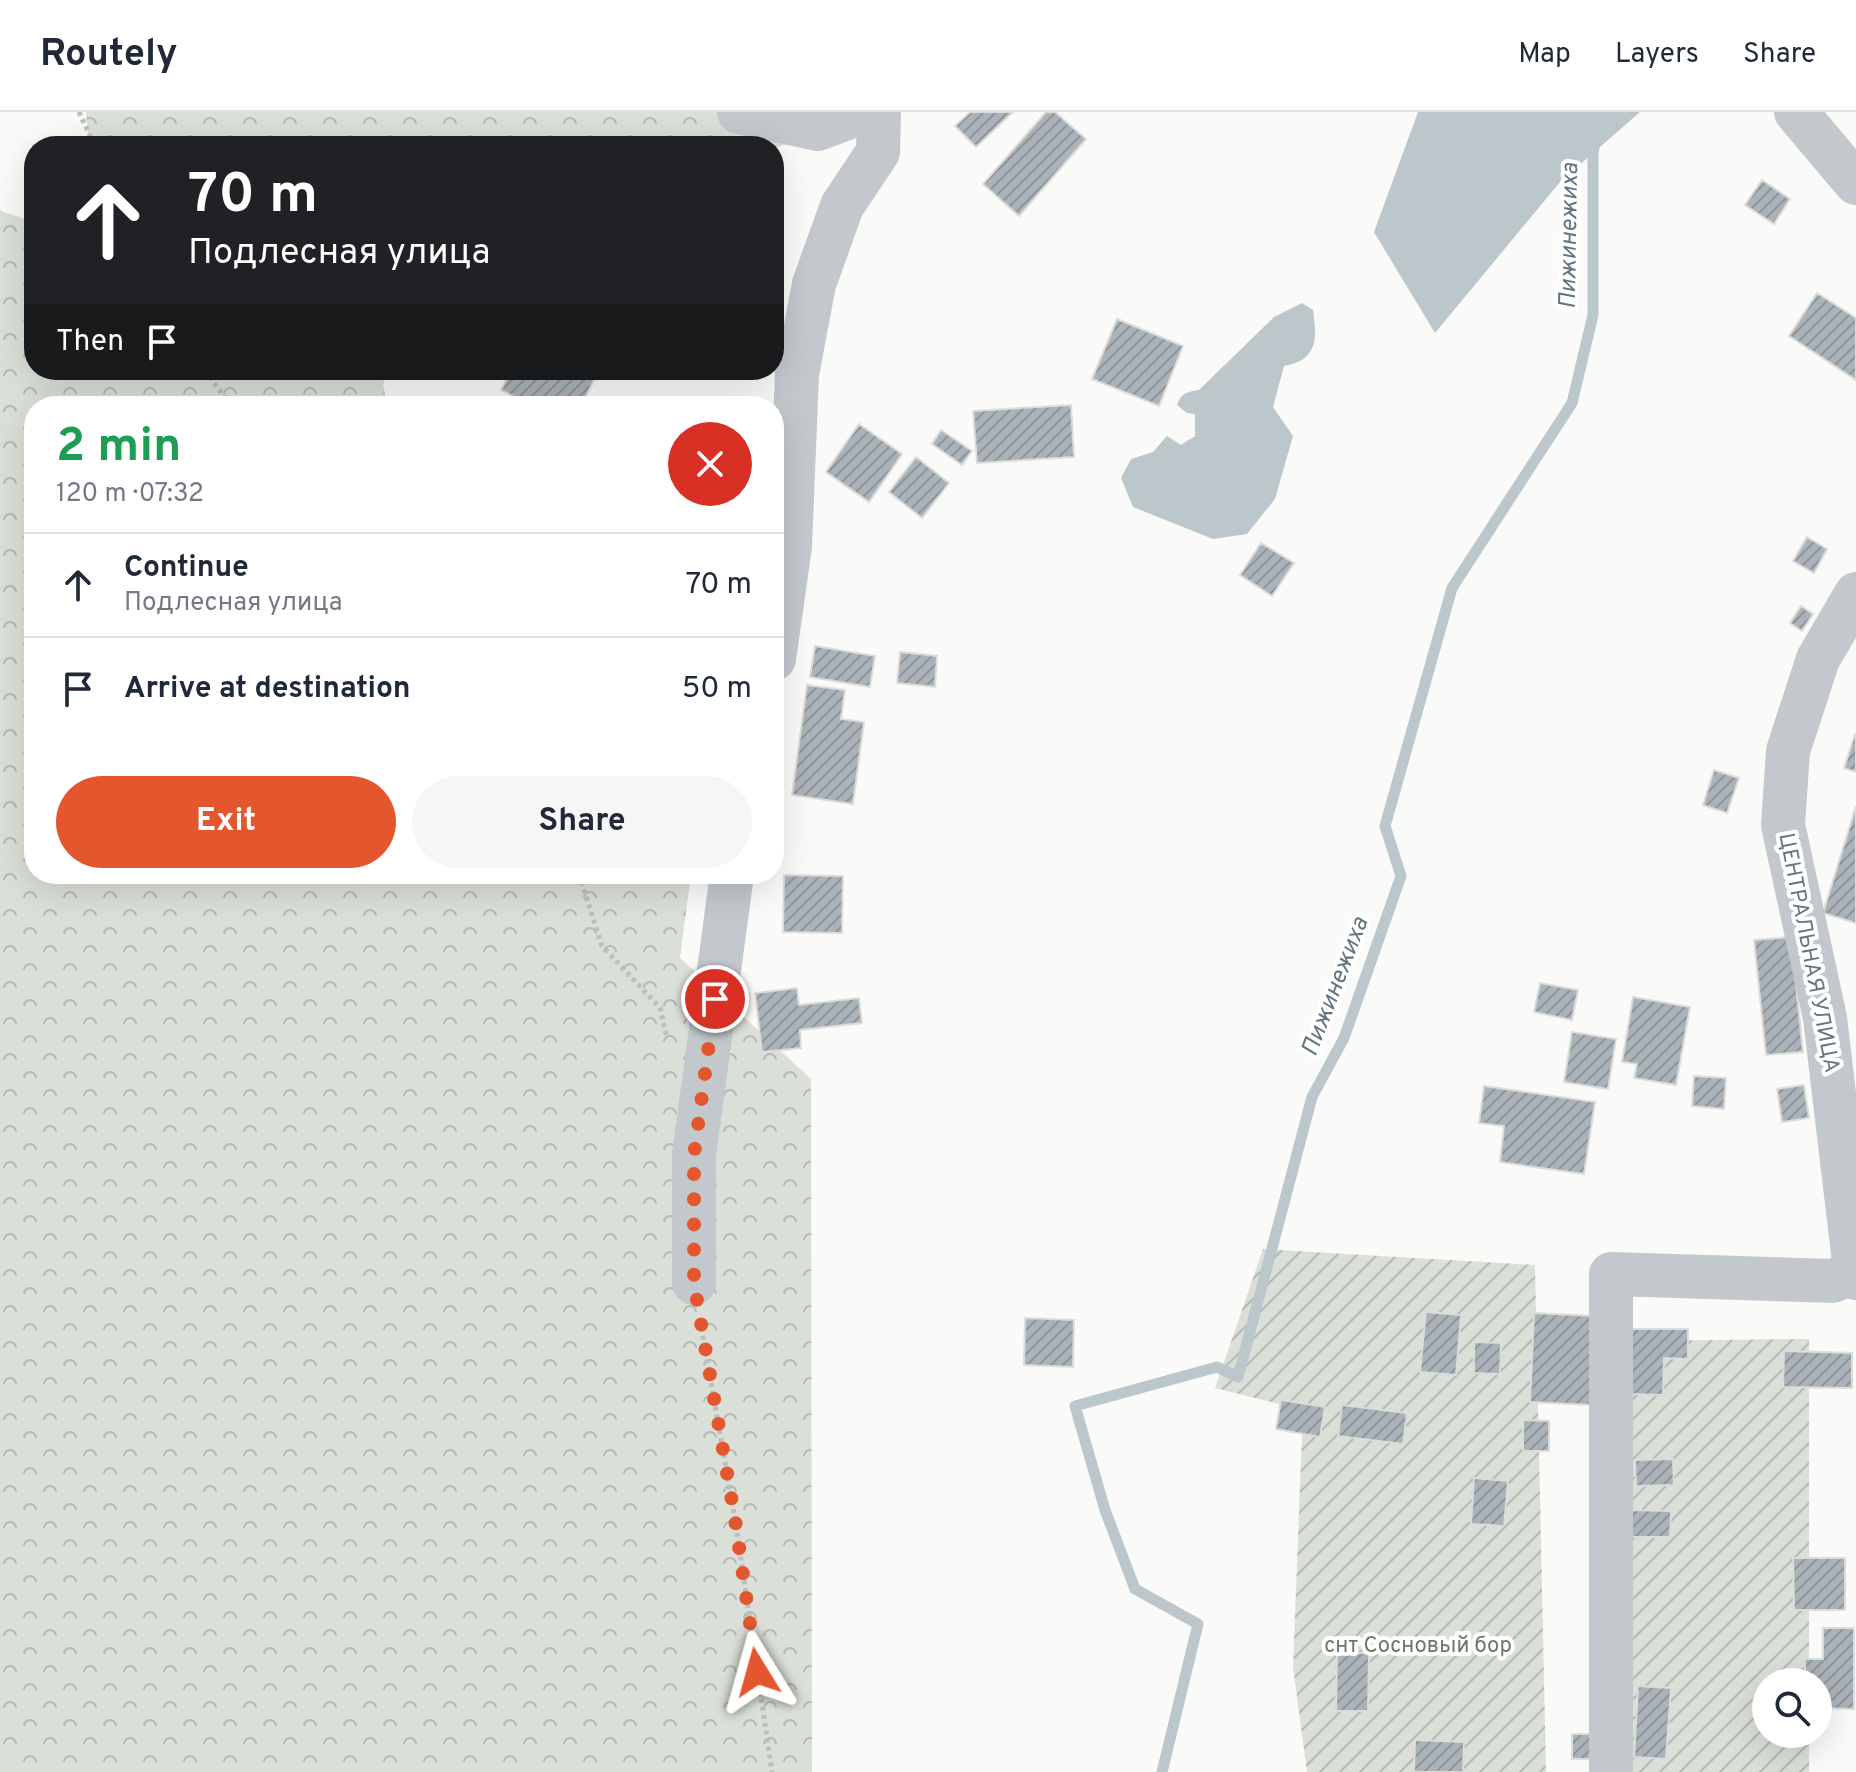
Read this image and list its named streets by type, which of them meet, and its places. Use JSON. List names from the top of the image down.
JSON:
{
  "streets": {
    "street": ["ЦЕНТРАЛЬНАЯ УЛИЦА"]
  },
  "water": ["Пижинежиха"],
  "parks": ["снт Сосновый бор"],
  "page": {
    "header": "Routely",
    "nav": ["Map", "Layers", "Share"],
    "turn": ["70 m", "Подлесная улица"],
    "then": "Then",
    "heading": ["2 min", "120 m · 07:32"],
    "list": [
      {
        "name": "Continue",
        "note": "Подлесная улица",
        "value": "70 m"
      },
      {
        "name": "Arrive at destination",
        "value": "50 m"
      }
    ],
    "buttons": ["Exit", "Share"]
  }
}
